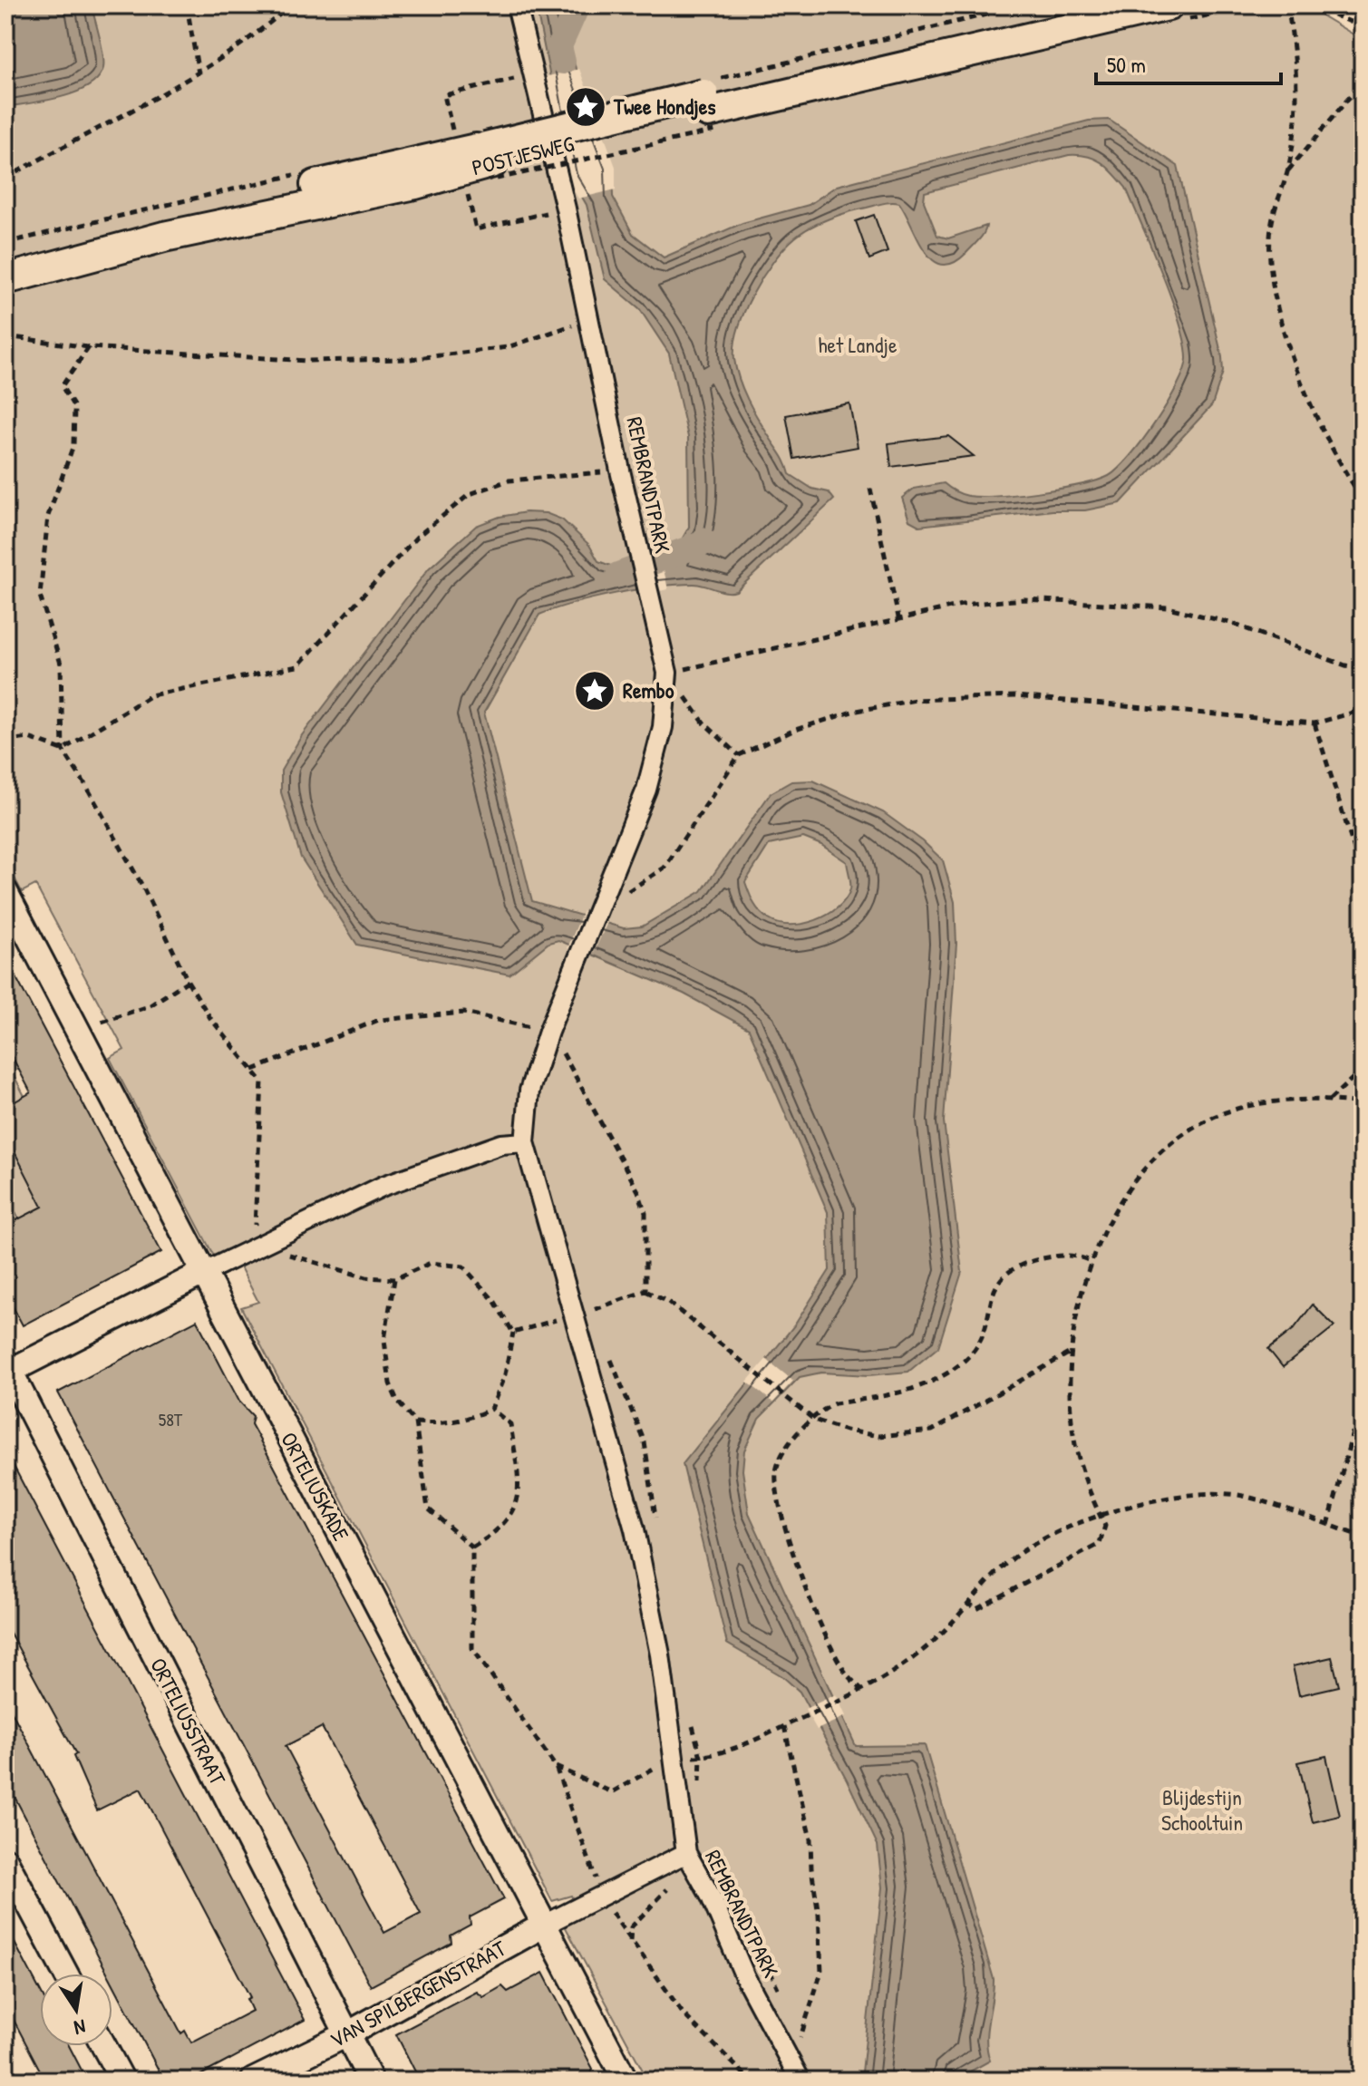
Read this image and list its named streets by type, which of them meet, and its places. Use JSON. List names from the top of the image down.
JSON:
{
  "streets": {
    "street": [
      "POSTJESWEG",
      "REMBRANDTPARK",
      "ORTELIUSKADE",
      "ORTELIUSSTRAAT",
      "VAN SPILBERGENSTRAAT"
    ]
  },
  "crossings": [
    ["ORTELIUSKADE", "VAN SPILBERGENSTRAAT"],
    ["ORTELIUSSTRAAT", "VAN SPILBERGENSTRAAT"]
  ],
  "parks": ["het Landje", "Blijdestijn Schooltuin"],
  "places": {
    "place": ["Twee Hondjes", "Rembo"]
  },
  "house_numbers": ["58T"],
  "scale_bar": "50 m",
  "north": "bottom"
}
